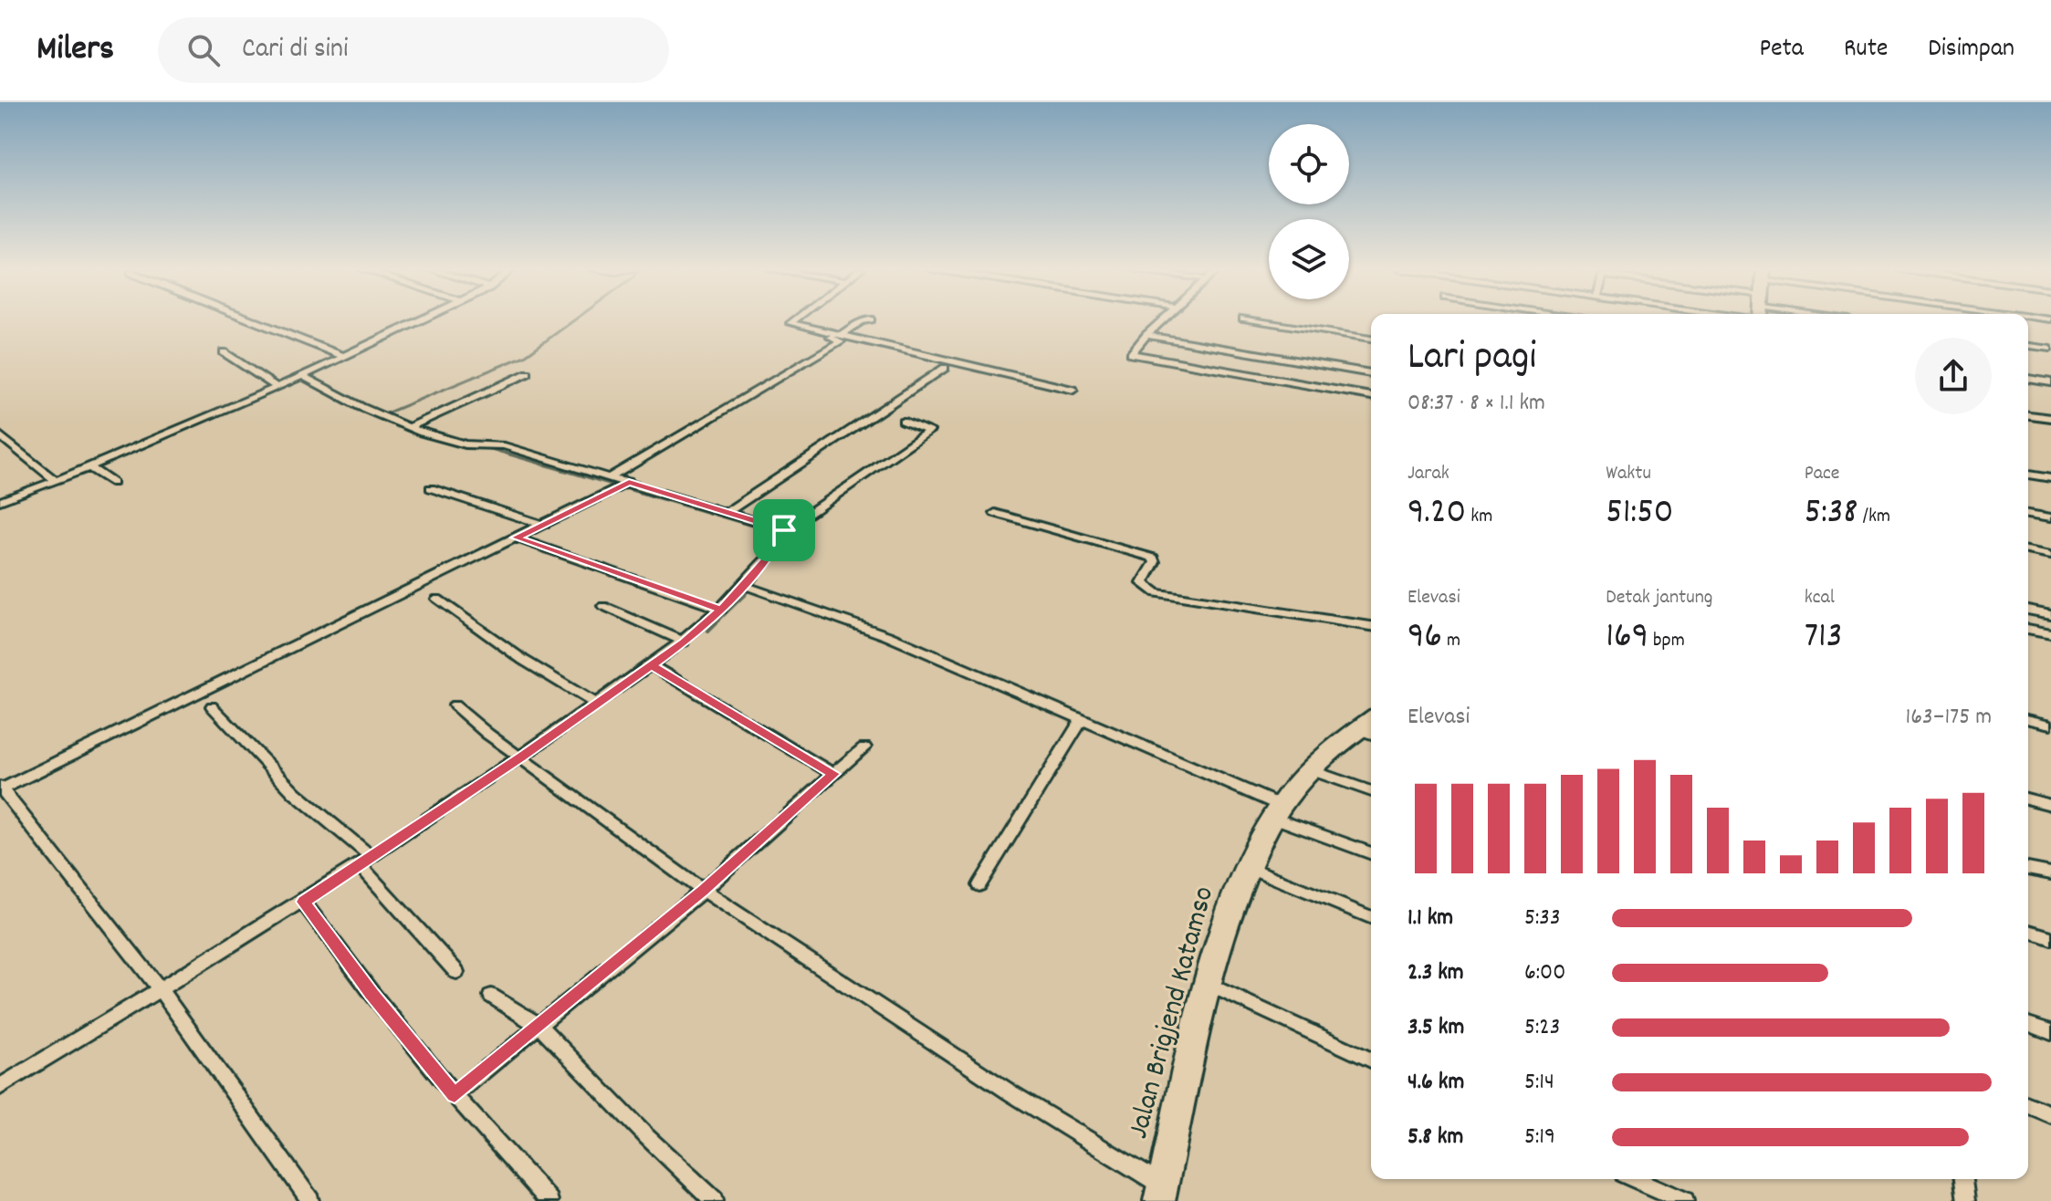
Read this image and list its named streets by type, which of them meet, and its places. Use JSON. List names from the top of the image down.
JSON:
{
  "streets": {
    "highway": ["Jalan Brigjend Katamso"]
  },
  "page": {
    "header": "Milers",
    "search": "Cari di sini",
    "nav": ["Peta", "Rute", "Disimpan"],
    "heading": ["Lari pagi", "08:37 · 8 × 1.1 km"],
    "stats": [
      ["Jarak", "9.20 km"],
      ["Waktu", "51:50"],
      ["Pace", "5:38 /km"],
      ["Elevasi", "96 m"],
      ["Detak jantung", "169 bpm"],
      ["kcal", "713"]
    ],
    "chart": ["Elevasi", "163–175 m"],
    "list": [
      {
        "name": "1.1 km",
        "note": "5:33"
      },
      {
        "name": "2.3 km",
        "note": "6:00"
      },
      {
        "name": "3.5 km",
        "note": "5:23"
      },
      {
        "name": "4.6 km",
        "note": "5:14"
      },
      {
        "name": "5.8 km",
        "note": "5:19"
      }
    ]
  }
}
